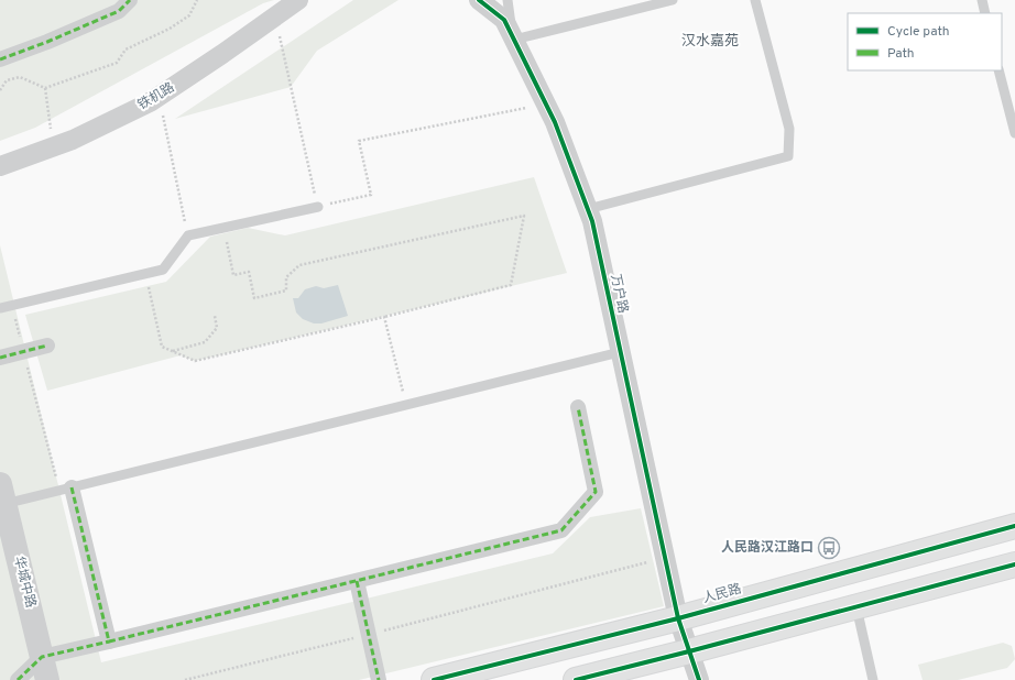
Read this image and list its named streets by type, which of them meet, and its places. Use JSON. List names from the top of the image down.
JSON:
{
  "streets": {
    "main road": ["人民路"],
    "street": ["铁机路", "万户路", "华城中路"]
  },
  "crossings": [
    ["万户路", "人民路"]
  ],
  "districts": ["汉水嘉苑"],
  "places": {
    "bus stop": ["人民路汉江路口"]
  },
  "legend": ["Cycle path", "Path"]
}
